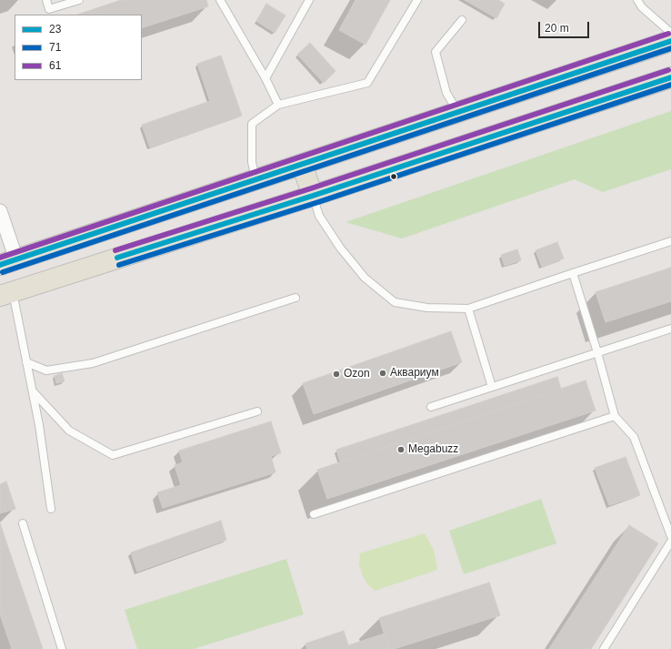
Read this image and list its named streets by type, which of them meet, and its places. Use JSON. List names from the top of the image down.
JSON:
{
  "places": ["Аквариум", "Ozon", "Megabuzz"],
  "lines": ["transit line 61", "transit line 23", "transit line 71"],
  "legend": ["23", "71", "61"],
  "scale_bar": "20 m"
}
